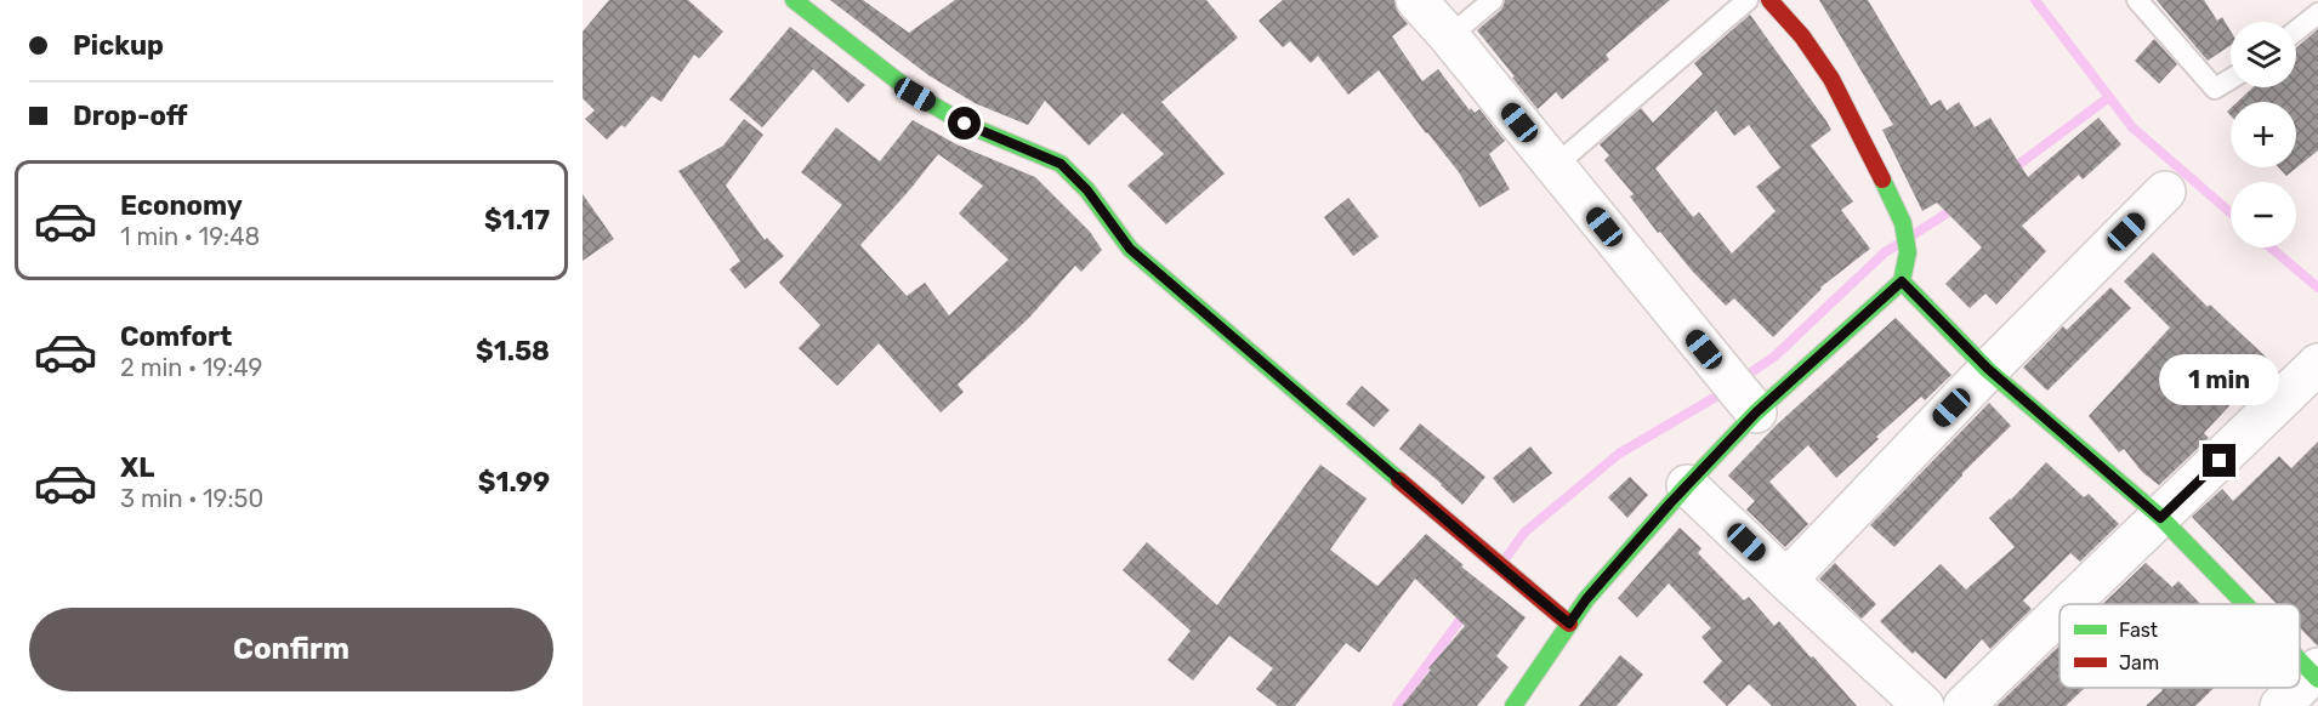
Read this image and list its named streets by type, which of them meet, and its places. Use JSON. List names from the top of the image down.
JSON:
{
  "legend": ["Fast", "Jam"],
  "page": {
    "banner": ["Pickup", "Drop-off"],
    "map_buttons": ["+", "−"],
    "list": [
      {
        "name": "Economy",
        "note": "1 min · 19:48",
        "value": "$1.17"
      },
      {
        "name": "Comfort",
        "note": "2 min · 19:49",
        "value": "$1.58"
      },
      {
        "name": "XL",
        "note": "3 min · 19:50",
        "value": "$1.99"
      }
    ],
    "bubble": "1 min",
    "buttons": "Confirm"
  }
}
